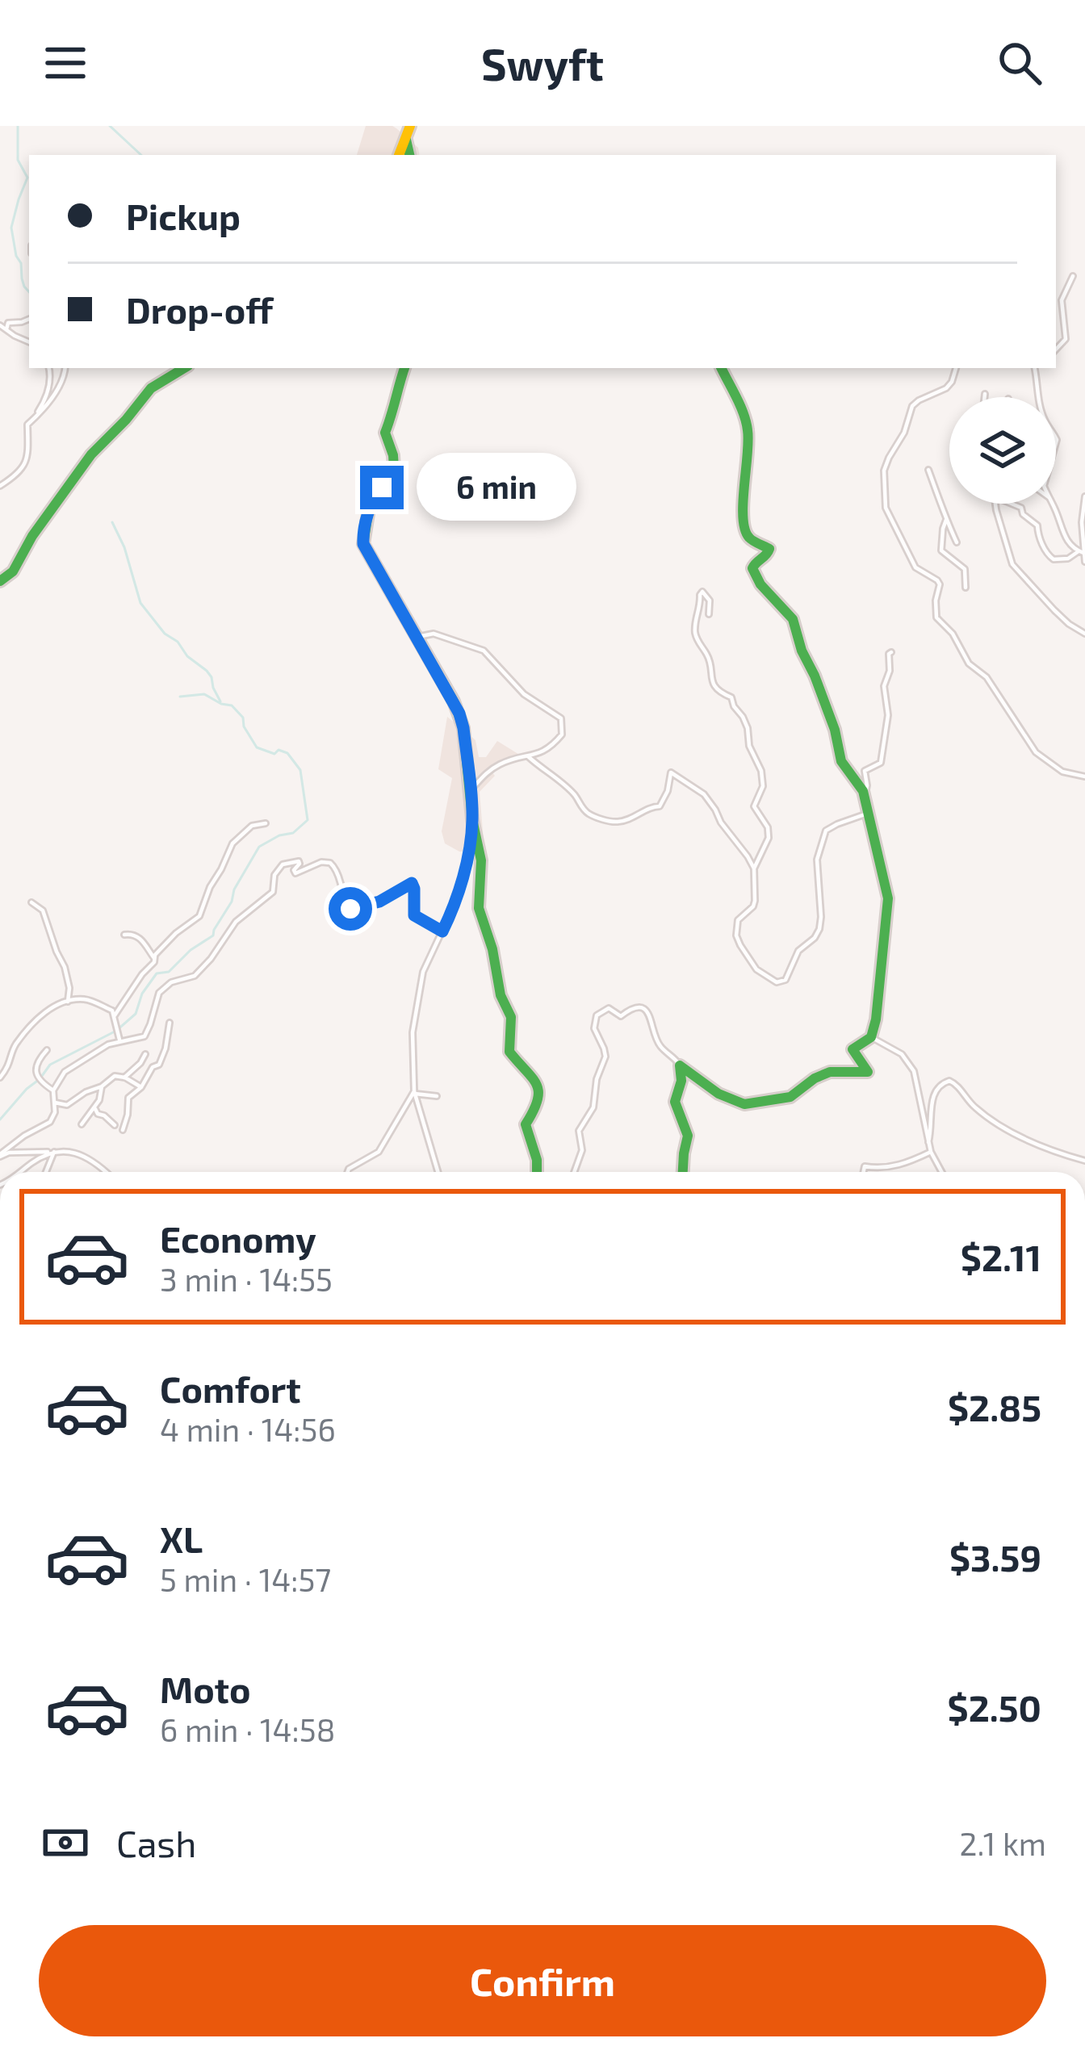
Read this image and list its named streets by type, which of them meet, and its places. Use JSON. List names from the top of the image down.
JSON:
{
  "page": {
    "header": "Swyft",
    "banner": ["Pickup", "Drop-off"],
    "bubble": "6 min",
    "list": [
      {
        "name": "Economy",
        "note": "3 min · 14:55",
        "value": "$2.11"
      },
      {
        "name": "Comfort",
        "note": "4 min · 14:56",
        "value": "$2.85"
      },
      {
        "name": "XL",
        "note": "5 min · 14:57",
        "value": "$3.59"
      },
      {
        "name": "Moto",
        "note": "6 min · 14:58",
        "value": "$2.50"
      }
    ],
    "pay": ["Cash", "2.1 km"],
    "buttons": "Confirm"
  }
}
